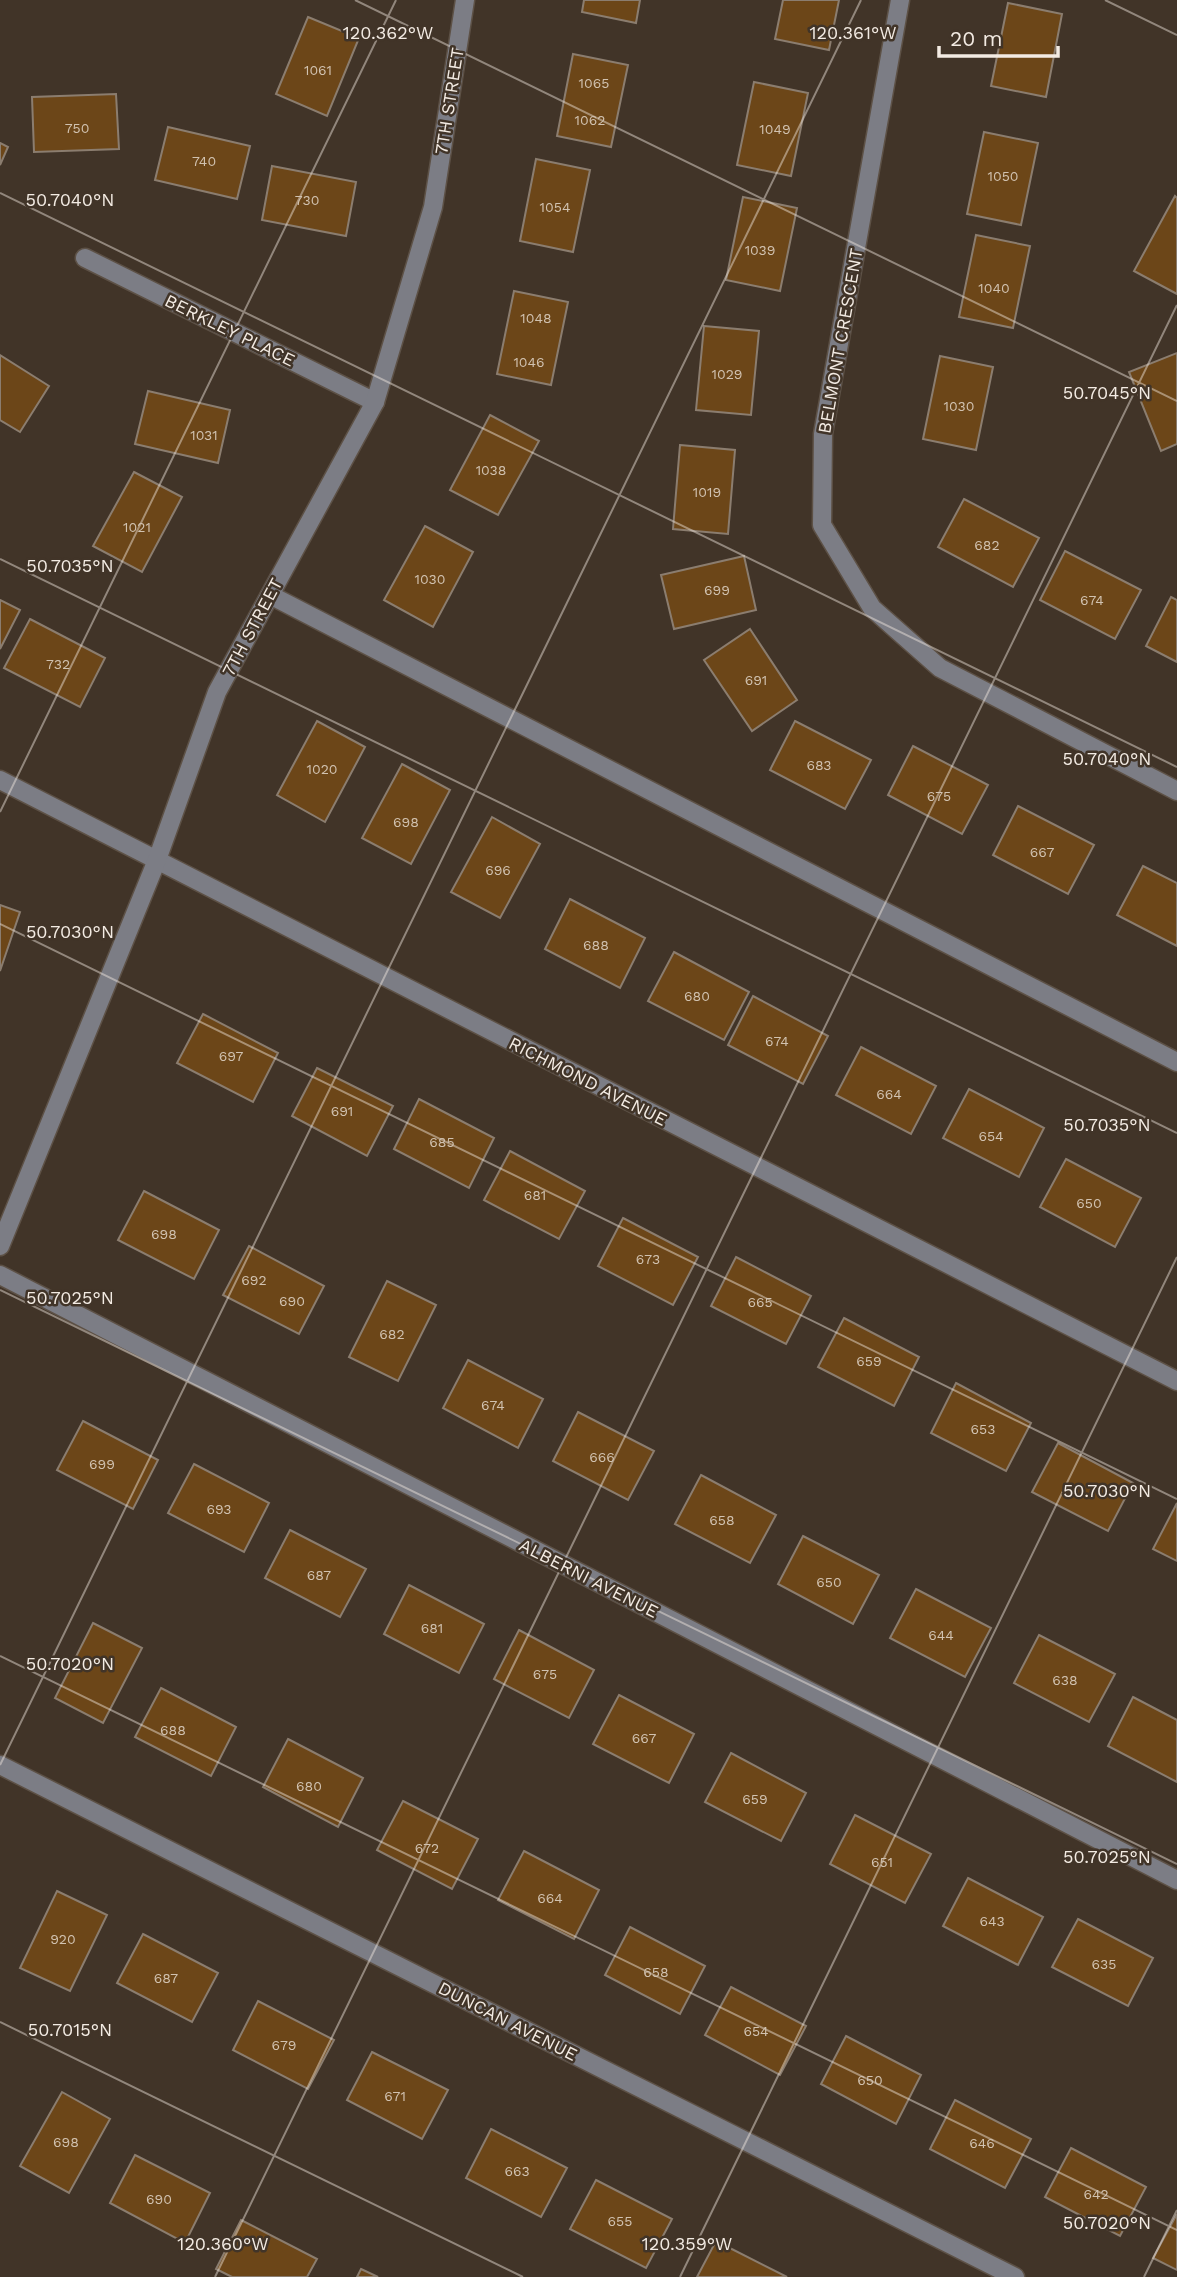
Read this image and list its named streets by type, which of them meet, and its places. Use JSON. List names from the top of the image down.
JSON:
{
  "streets": {
    "street": [
      "7TH STREET",
      "BERKLEY PLACE",
      "BELMONT CRESCENT",
      "RICHMOND AVENUE",
      "ALBERNI AVENUE",
      "DUNCAN AVENUE"
    ]
  },
  "crossings": [
    ["7TH STREET", "BERKLEY PLACE"],
    ["7TH STREET", "RICHMOND AVENUE"]
  ],
  "house_numbers": [
    "1061",
    "1065",
    "1062",
    "750",
    "1049",
    "740",
    "1050",
    "730",
    "1054",
    "1039",
    "1040",
    "1048",
    "1046",
    "1029",
    "1030",
    "1031",
    "1038",
    "1019",
    "1021",
    "682",
    "1030",
    "699",
    "674",
    "732",
    "691",
    "683",
    "1020",
    "675",
    "698",
    "667",
    "696",
    "688",
    "680",
    "674",
    "697",
    "664",
    "691",
    "654",
    "685",
    "681",
    "650",
    "698",
    "673",
    "692",
    "690",
    "665",
    "682",
    "659",
    "674",
    "653",
    "666",
    "699",
    "693",
    "658",
    "687",
    "650",
    "681",
    "644",
    "675",
    "638",
    "688",
    "667",
    "680",
    "659",
    "672",
    "651",
    "664",
    "643",
    "920",
    "635",
    "658",
    "687",
    "654",
    "679",
    "650",
    "671",
    "698",
    "646",
    "663",
    "642",
    "690",
    "655"
  ],
  "scale_bar": "20 m",
  "coordinates": [
    "120.362°W",
    "120.361°W",
    "50.7040°N",
    "50.7045°N",
    "50.7035°N",
    "50.7030°N",
    "50.7025°N",
    "50.7020°N",
    "50.7015°N",
    "120.360°W",
    "120.359°W"
  ]
}
